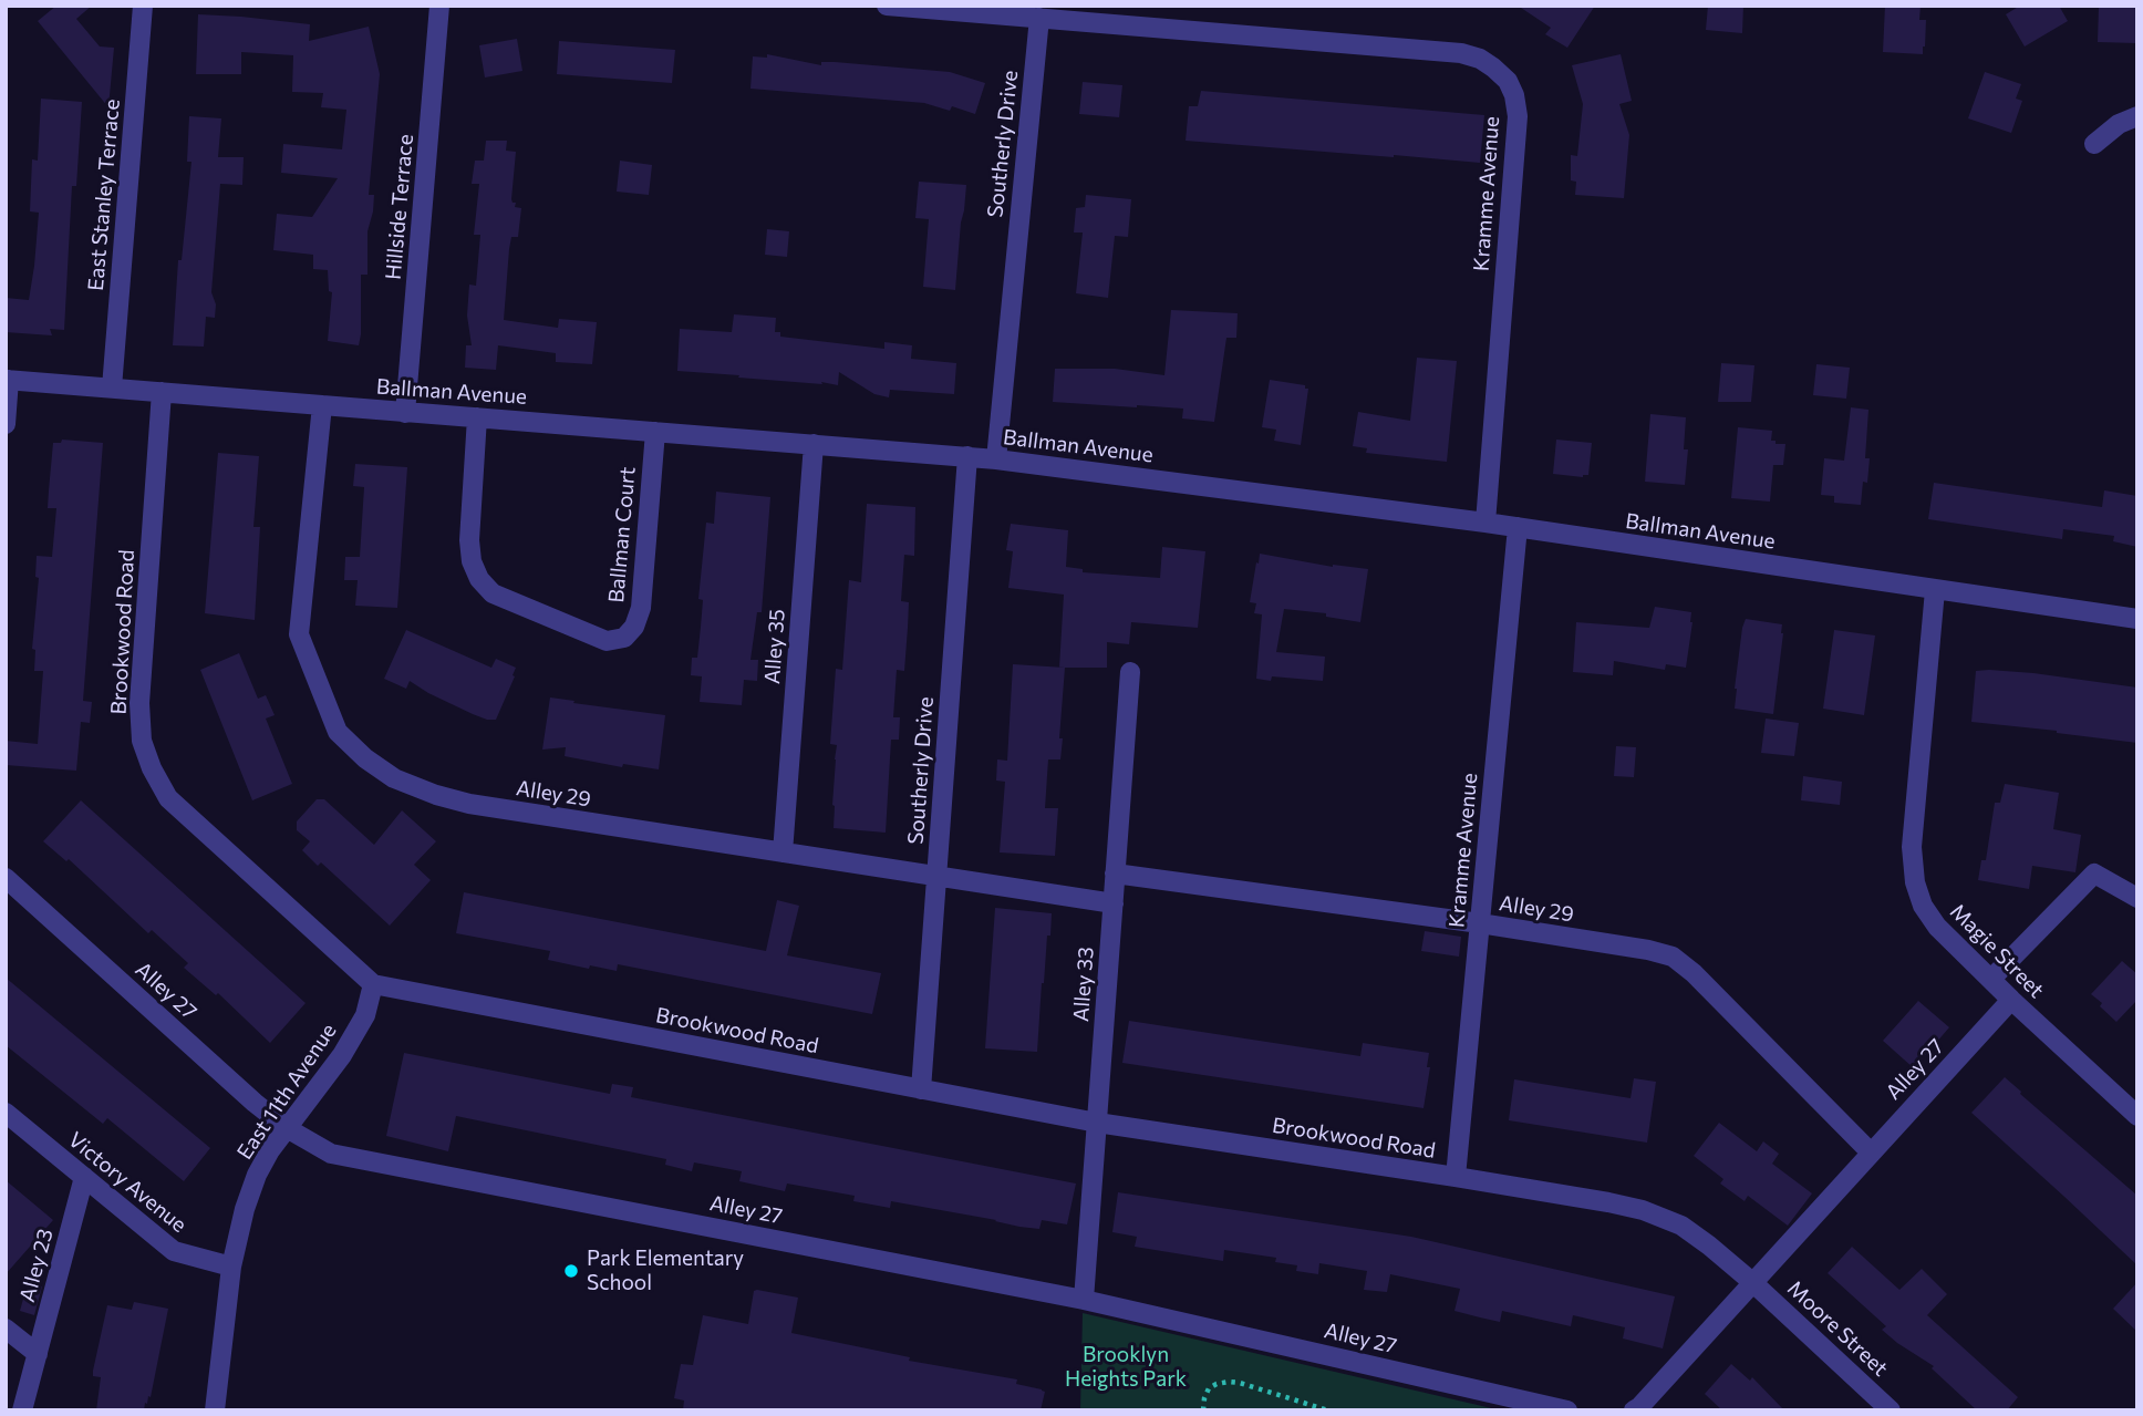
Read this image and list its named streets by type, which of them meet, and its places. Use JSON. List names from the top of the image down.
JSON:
{
  "streets": {
    "street": [
      "Southerly Drive",
      "Kramme Avenue",
      "East Stanley Terrace",
      "Hillside Terrace",
      "Ballman Avenue",
      "Ballman Court",
      "Brookwood Road",
      "Alley 35",
      "Alley 29",
      "Magie Street",
      "Alley 33",
      "Alley 27",
      "East 11th Avenue",
      "Victory Avenue",
      "Alley 23",
      "Moore Street"
    ]
  },
  "crossings": [
    ["Southerly Drive", "Kramme Avenue"],
    ["Southerly Drive", "Ballman Avenue"],
    ["Southerly Drive", "Brookwood Road"],
    ["Southerly Drive", "Alley 29"],
    ["Kramme Avenue", "Ballman Avenue"],
    ["Kramme Avenue", "Brookwood Road"],
    ["Kramme Avenue", "Alley 29"],
    ["East Stanley Terrace", "Ballman Avenue"],
    ["Hillside Terrace", "Ballman Avenue"],
    ["Ballman Avenue", "Ballman Court"],
    ["Ballman Avenue", "Brookwood Road"],
    ["Ballman Avenue", "Alley 35"],
    ["Ballman Avenue", "Alley 29"],
    ["Ballman Avenue", "Magie Street"],
    ["Brookwood Road", "Alley 33"],
    ["Brookwood Road", "Alley 27"],
    ["Brookwood Road", "East 11th Avenue"],
    ["Brookwood Road", "Moore Street"],
    ["Alley 35", "Alley 29"],
    ["Alley 29", "Alley 33"],
    ["Alley 29", "Alley 27"],
    ["Magie Street", "Alley 27"],
    ["Alley 33", "Alley 27"],
    ["Alley 27", "East 11th Avenue"],
    ["Alley 27", "Moore Street"],
    ["East 11th Avenue", "Victory Avenue"],
    ["Victory Avenue", "Alley 23"]
  ],
  "parks": ["Brooklyn Heights Park"],
  "places": ["Park Elementary School"]
}
